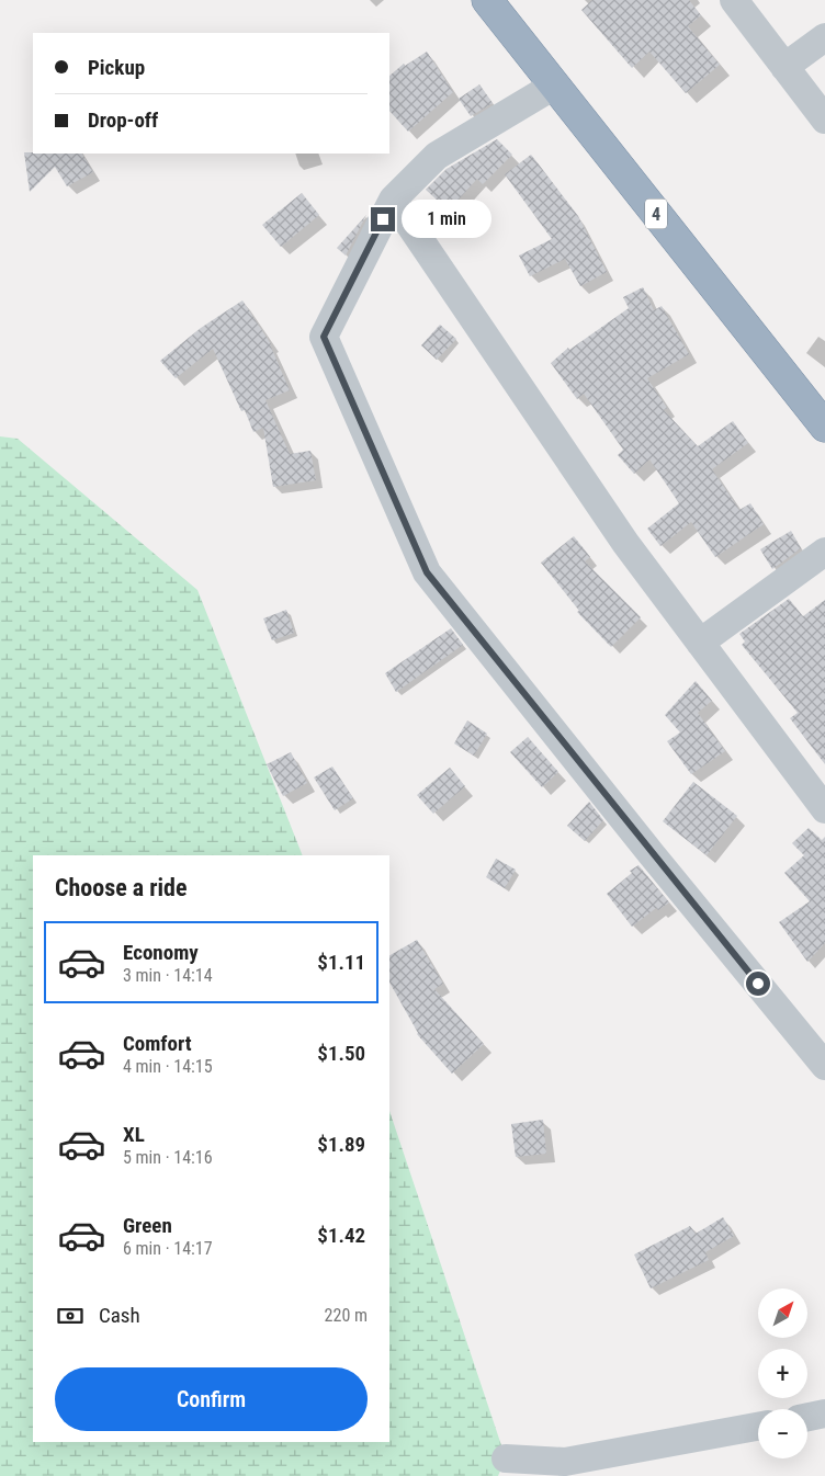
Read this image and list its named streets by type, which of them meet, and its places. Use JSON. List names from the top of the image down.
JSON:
{
  "streets": {
    "highway": ["4"]
  },
  "north": "top right",
  "page": {
    "banner": ["Pickup", "Drop-off"],
    "bubble": "1 min",
    "heading": "Choose a ride",
    "list": [
      {
        "name": "Economy",
        "note": "3 min · 14:14",
        "value": "$1.11"
      },
      {
        "name": "Comfort",
        "note": "4 min · 14:15",
        "value": "$1.50"
      },
      {
        "name": "XL",
        "note": "5 min · 14:16",
        "value": "$1.89"
      },
      {
        "name": "Green",
        "note": "6 min · 14:17",
        "value": "$1.42"
      }
    ],
    "pay": ["Cash", "220 m"],
    "map_buttons": ["+", "−"],
    "buttons": "Confirm"
  }
}
